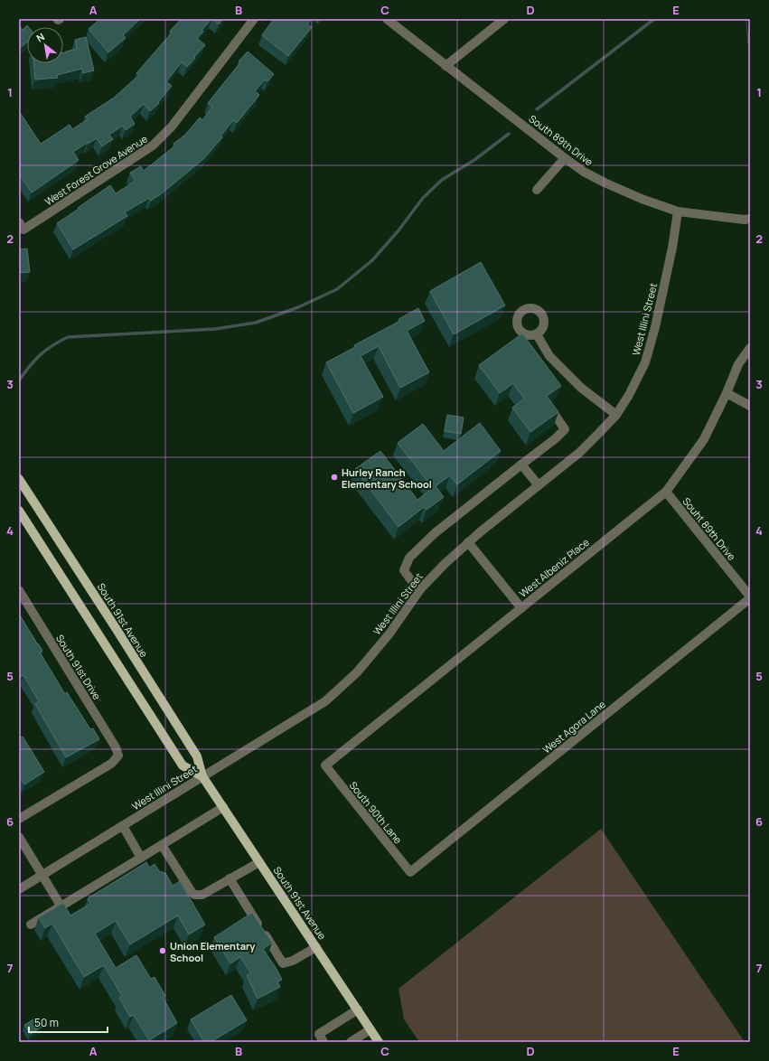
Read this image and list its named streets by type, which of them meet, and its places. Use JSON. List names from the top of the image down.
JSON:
{
  "streets": {
    "main road": ["South 91st Avenue"],
    "street": [
      "South 89th Drive",
      "West Forest Grove Avenue",
      "West Illini Street",
      "Souht 89th Drive",
      "West Albeniz Place",
      "South 91st Drive",
      "West Agora Lane",
      "South 90th Lane"
    ]
  },
  "crossings": [
    ["South 89th Drive", "West Illini Street"],
    ["West Illini Street", "South 91st Avenue"],
    ["Souht 89th Drive", "West Albeniz Place"],
    ["Souht 89th Drive", "West Agora Lane"],
    ["West Albeniz Place", "South 90th Lane"],
    ["West Agora Lane", "South 90th Lane"]
  ],
  "places": ["Hurley Ranch Elementary School", "Union Elementary School"],
  "scale_bar": "50 m",
  "north": "top left",
  "grid": {
    "columns": [
      "A",
      "B",
      "C",
      "D",
      "E"
    ],
    "rows": [
      "1",
      "2",
      "3",
      "4",
      "5",
      "6",
      "7"
    ]
  }
}
